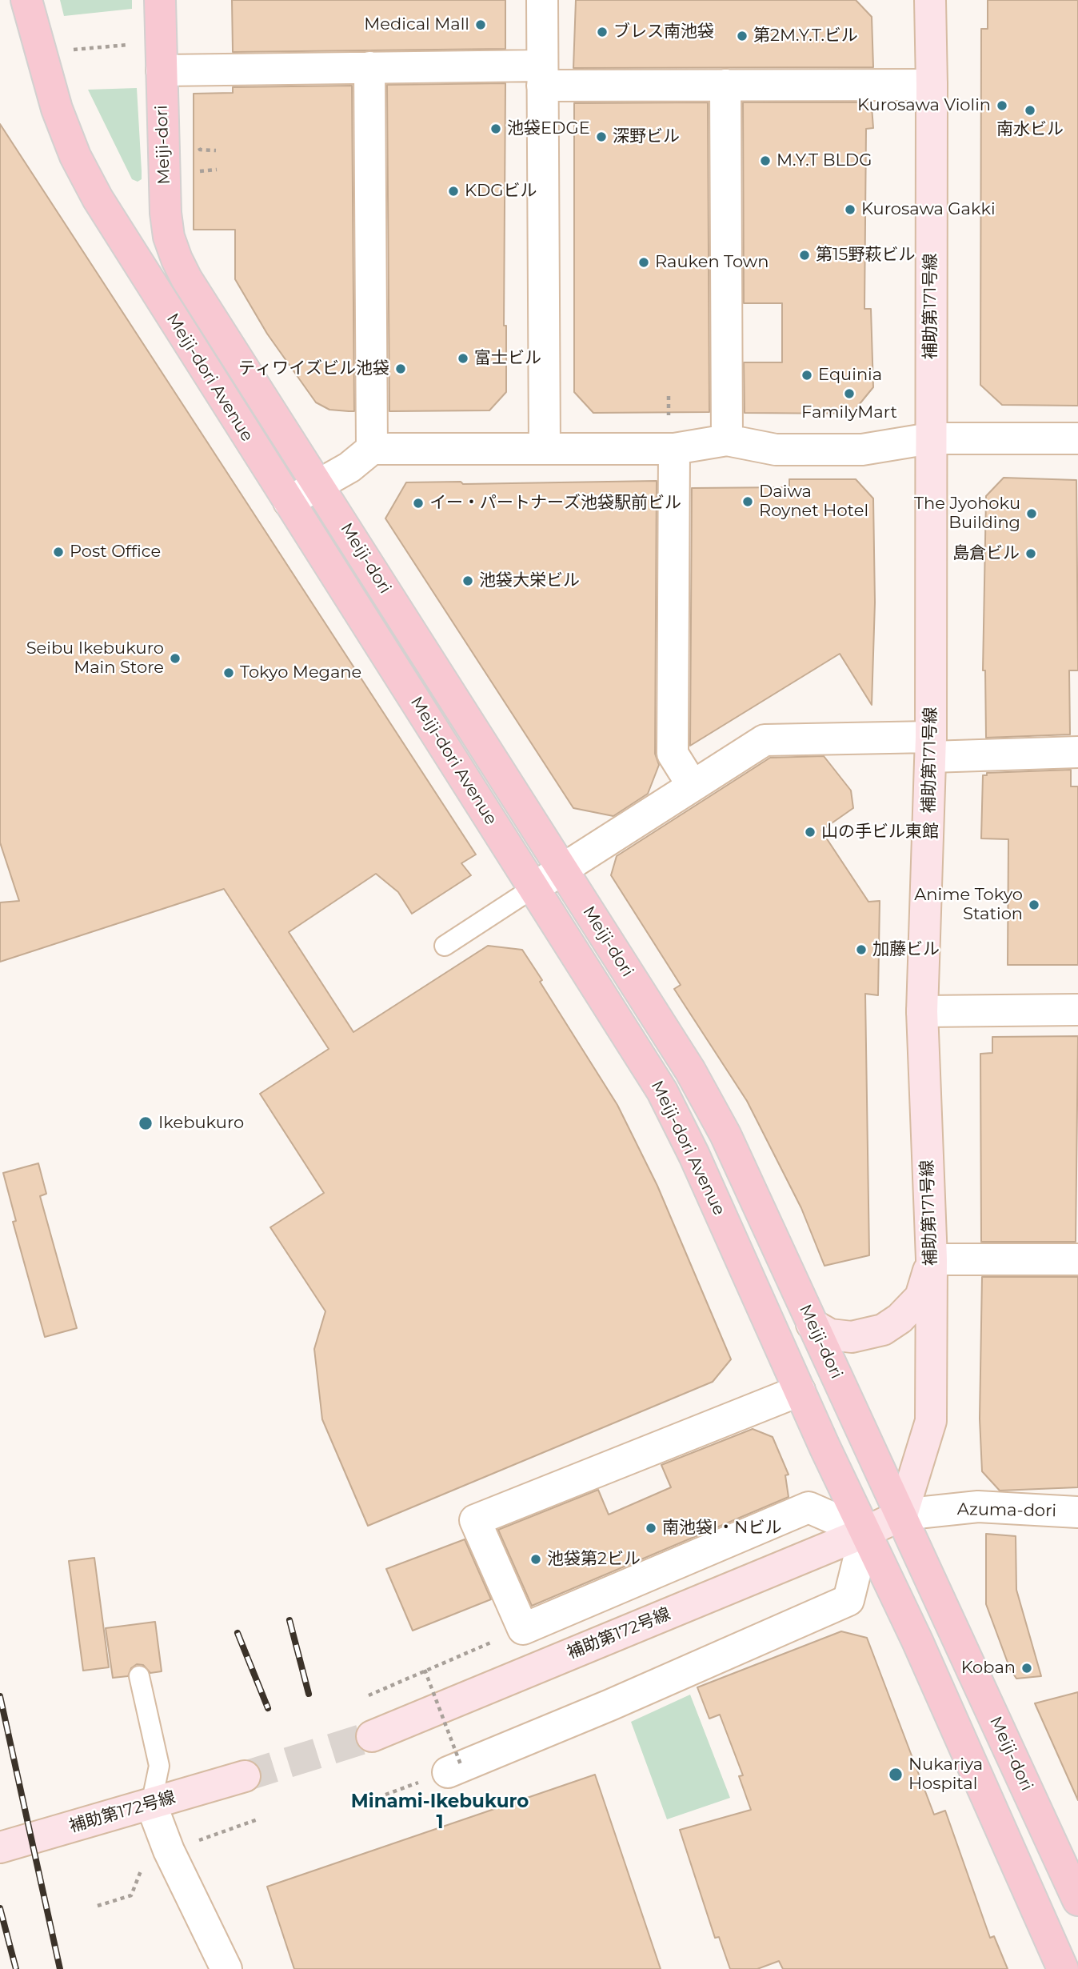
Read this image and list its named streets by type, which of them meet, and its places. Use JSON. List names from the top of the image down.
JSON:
{
  "streets": {
    "main road": ["Meiji-dori", "Meiji-dori Avenue"],
    "street": ["補助第171号線", "Azuma-dori", "補助第172号線"]
  },
  "crossings": [
    ["Meiji-dori", "補助第171号線"],
    ["Meiji-dori", "Azuma-dori"],
    ["Meiji-dori", "補助第172号線"],
    ["補助第171号線", "Azuma-dori"],
    ["補助第171号線", "補助第172号線"],
    ["Meiji-dori Avenue", "補助第172号線"],
    ["Azuma-dori", "補助第172号線"]
  ],
  "districts": ["Minami-Ikebukuro 1"],
  "places": [
    "Medical Mall",
    "ブレス南池袋",
    "第2M.Y.T.ビル",
    "Kurosawa Violin",
    "南水ビル",
    "池袋EDGE",
    "深野ビル",
    "M.Y.T BLDG",
    "KDGビル",
    "Kurosawa Gakki",
    "第15野萩ビル",
    "Rauken Town",
    "富士ビル",
    "ティワイズビル池袋",
    "Equinia",
    "FamilyMart",
    "Daiwa Roynet Hotel",
    "イー・パートナーズ池袋駅前ビル",
    "The Jyohoku Building",
    "Post Office",
    "島倉ビル",
    "池袋大栄ビル",
    "Seibu Ikebukuro Main Store",
    "Tokyo Megane",
    "山の手ビル東館",
    "Anime Tokyo Station",
    "加藤ビル",
    "Ikebukuro",
    "南池袋I・Nビル",
    "池袋第2ビル",
    "Koban",
    "Nukariya Hospital"
  ]
}
